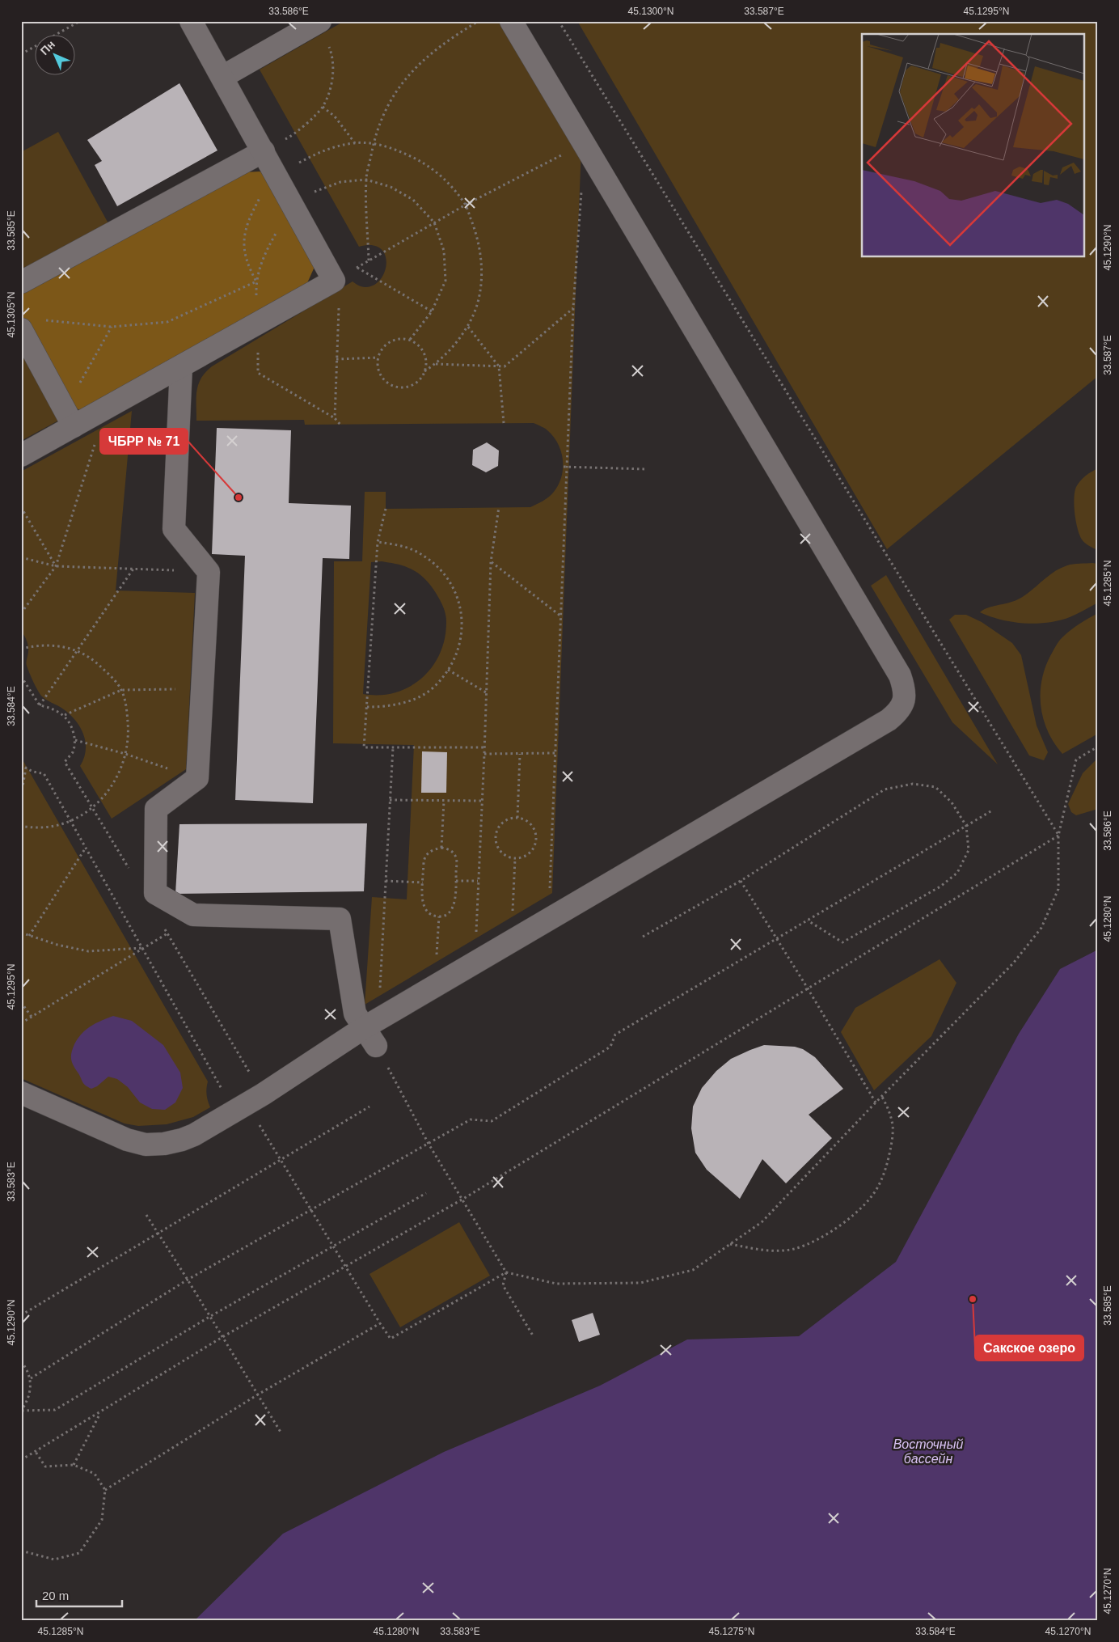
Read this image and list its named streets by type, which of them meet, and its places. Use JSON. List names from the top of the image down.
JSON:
{
  "water": ["Восточный бассейн"],
  "places": ["ЧБРР № 71", "Сакское озеро"],
  "scale_bar": "20 m",
  "north": "top left",
  "coordinates": [
    "33.586°E",
    "45.1300°N",
    "33.587°E",
    "45.1295°N",
    "33.585°E",
    "45.1290°N",
    "45.1305°N",
    "45.1285°N",
    "33.584°E",
    "45.1280°N",
    "33.583°E",
    "45.1270°N",
    "45.1275°N"
  ]
}
